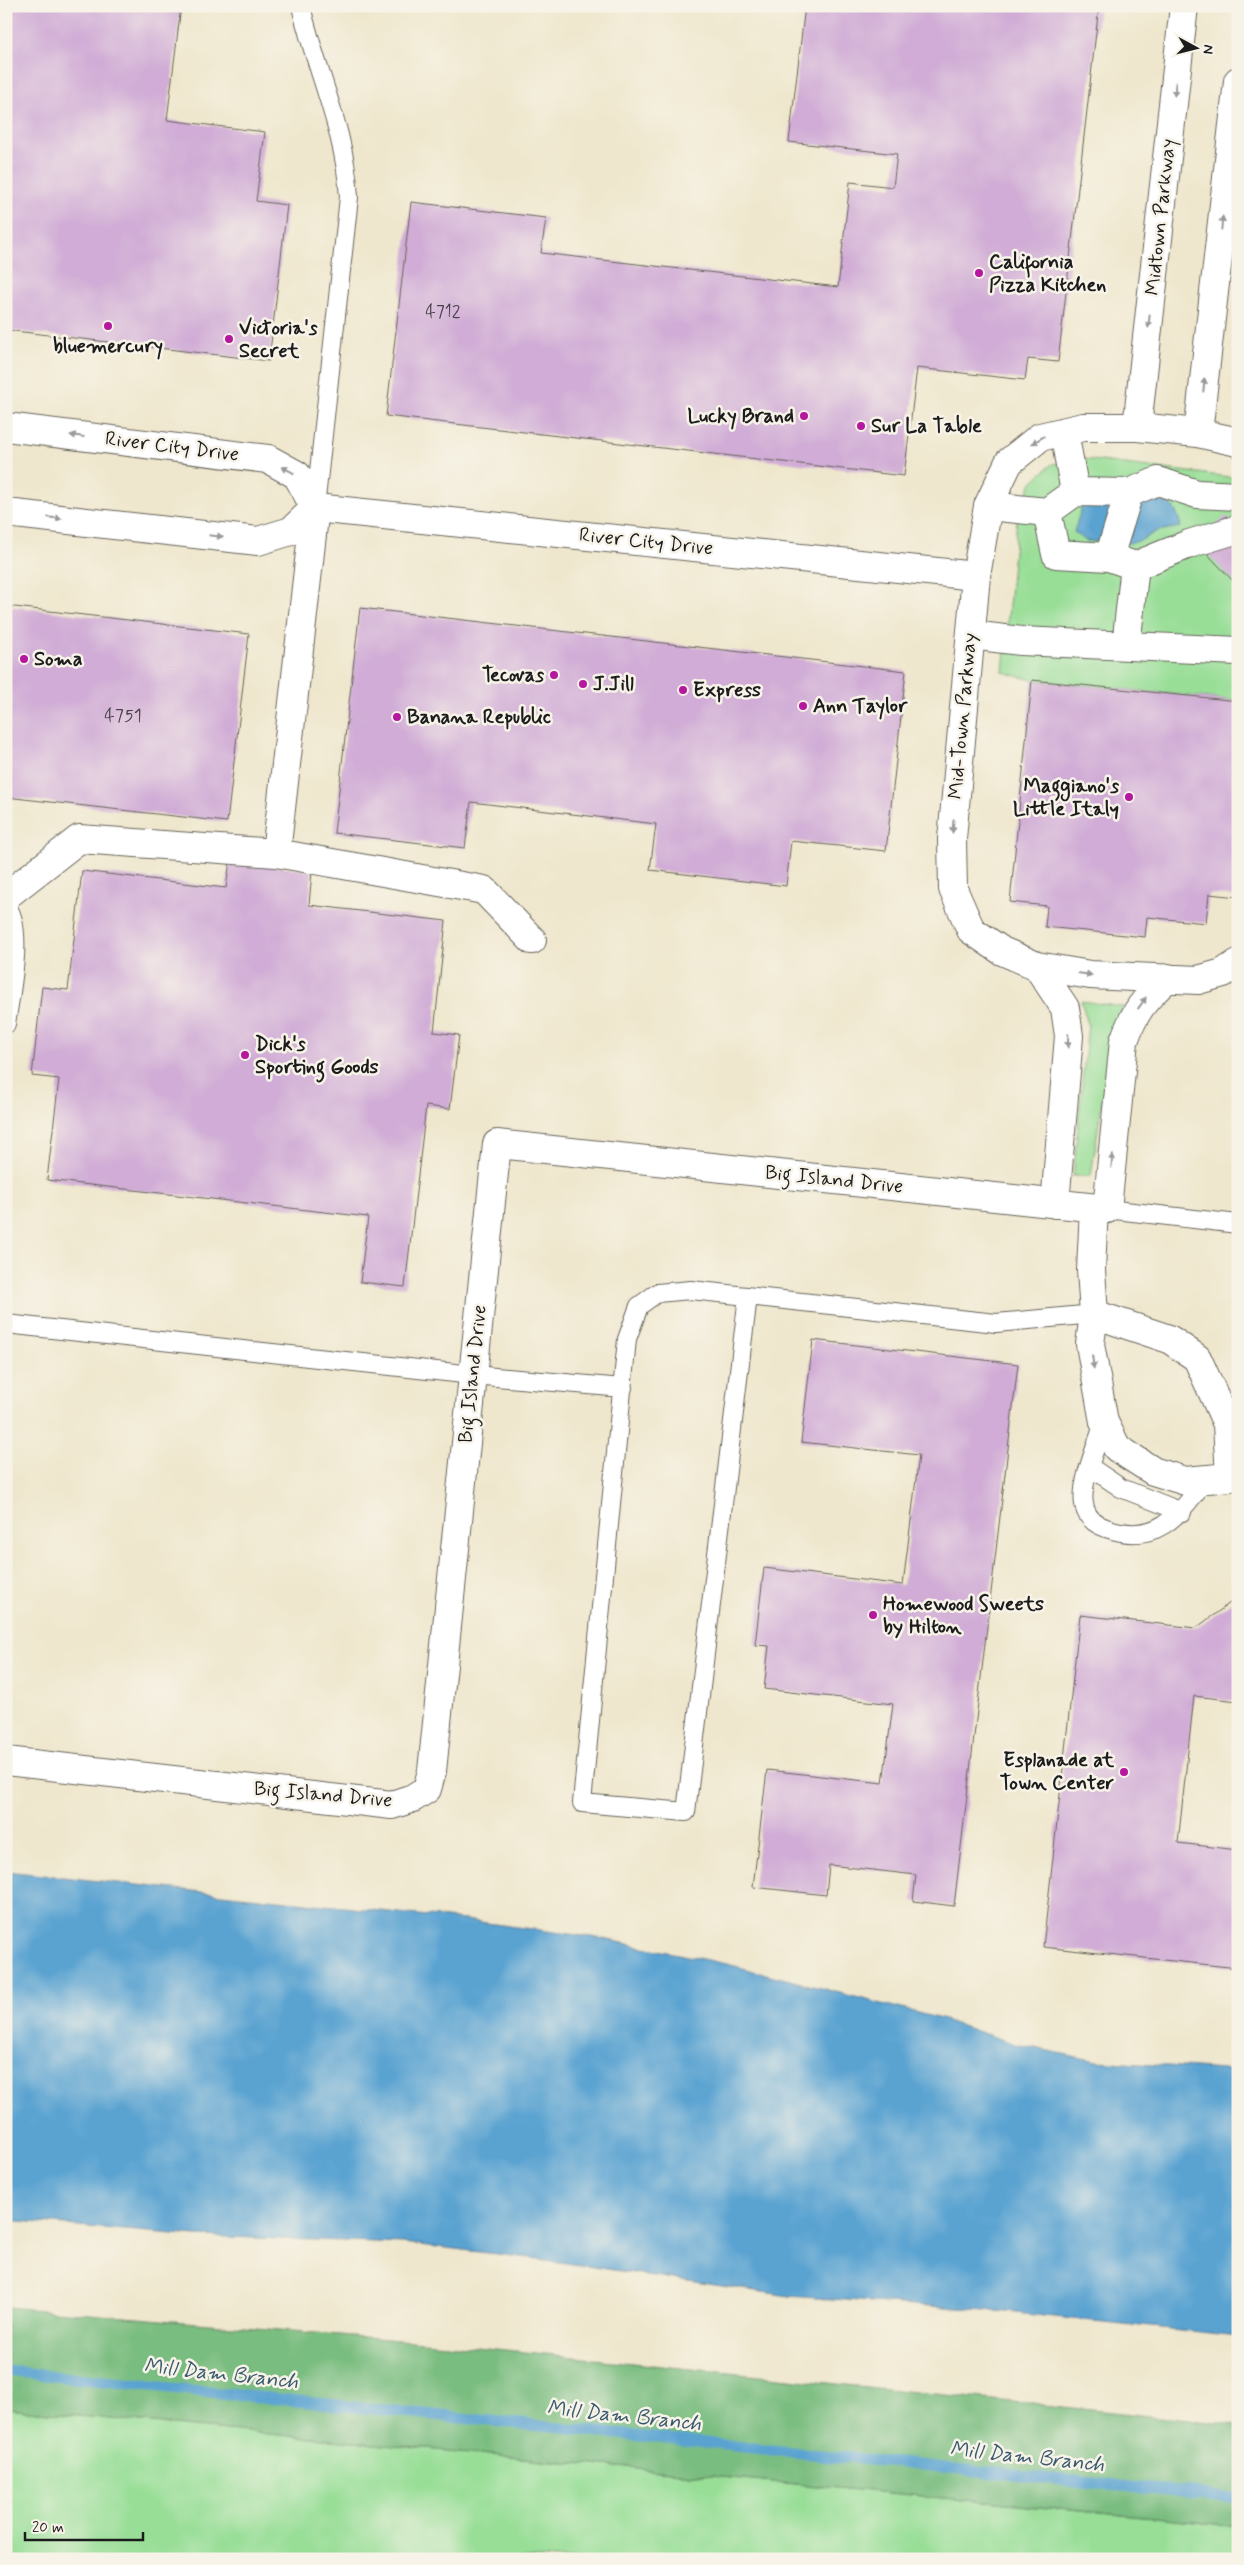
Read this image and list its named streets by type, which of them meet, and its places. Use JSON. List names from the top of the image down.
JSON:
{
  "streets": {
    "street": [
      "Midtown Parkway",
      "River City Drive",
      "Mid-Town Parkway",
      "Big Island Drive"
    ]
  },
  "crossings": [
    ["Midtown Parkway", "Mid-Town Parkway"],
    ["River City Drive", "Mid-Town Parkway"]
  ],
  "water": ["Mill Dam Branch"],
  "places": [
    "California Pizza Kitchen",
    "bluemercury",
    "Victoria's Secret",
    "Lucky Brand",
    "Sur La Table",
    "Soma",
    "Tecovas",
    "J.Jill",
    "Express",
    "Ann Taylor",
    "Banana Republic",
    "Maggiano's Little Italy",
    "Dick's Sporting Goods",
    "Homewood Sweets by Hilton",
    "Esplanade at Town Center"
  ],
  "house_numbers": ["4712", "4751"],
  "scale_bar": "20 m",
  "north": "right"
}
